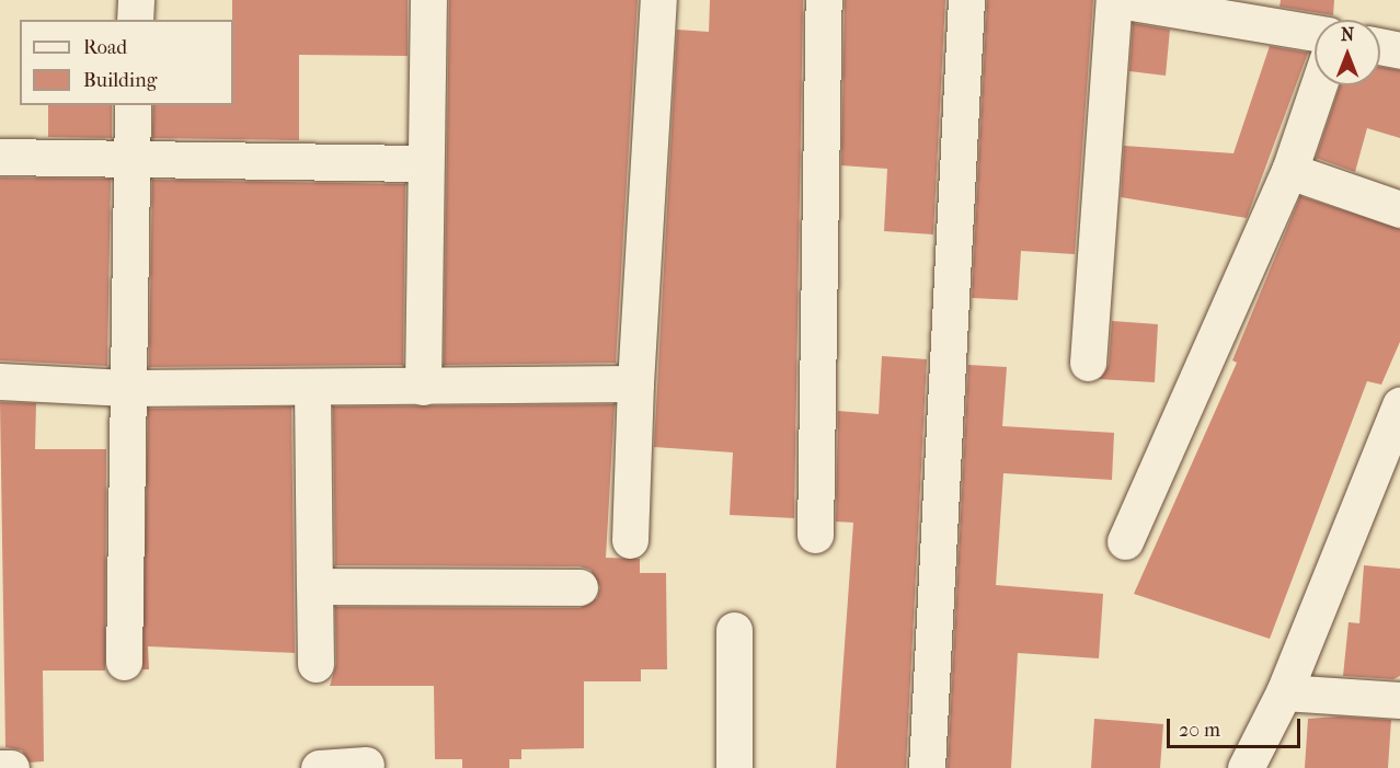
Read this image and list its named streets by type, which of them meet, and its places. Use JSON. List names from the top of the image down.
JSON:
{
  "legend": ["Road", "Building"],
  "scale_bar": "20 m",
  "north": "top"
}
